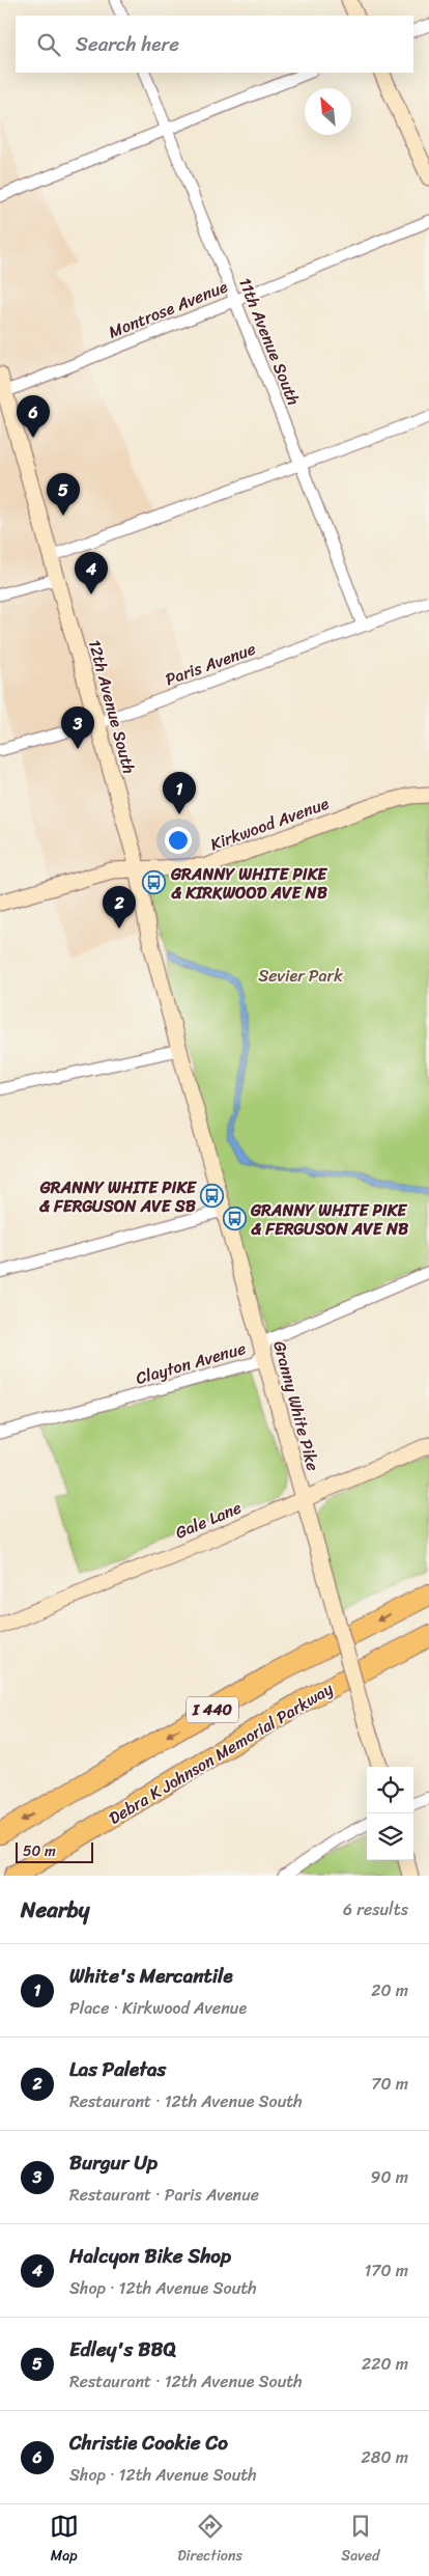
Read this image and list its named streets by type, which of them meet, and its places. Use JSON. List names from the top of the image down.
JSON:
{
  "streets": {
    "highway": ["I 440", "Debra K Johnson Memorial Parkway"],
    "main road": [
      "12th Avenue South",
      "Kirkwood Avenue",
      "Granny White Pike",
      "Gale Lane"
    ],
    "street": [
      "Montrose Avenue",
      "11th Avenue South",
      "Paris Avenue",
      "Clayton Avenue"
    ]
  },
  "crossings": [
    ["Montrose Avenue", "11th Avenue South"],
    ["Montrose Avenue", "12th Avenue South"],
    ["11th Avenue South", "Paris Avenue"],
    ["Paris Avenue", "12th Avenue South"],
    ["12th Avenue South", "Kirkwood Avenue"],
    ["12th Avenue South", "Granny White Pike"],
    ["Clayton Avenue", "Granny White Pike"],
    ["Granny White Pike", "Gale Lane"]
  ],
  "parks": ["Sevier Park"],
  "places": {
    "bus stop": ["GRANNY WHITE PIKE & KIRKWOOD AVE NB", "GRANNY WHITE PIKE & FERGUSON AVE SB", "GRANNY WHITE PIKE & FERGUSON AVE NB"]
  },
  "scale_bar": "50 m",
  "north": "top left",
  "page": {
    "search": "Search here",
    "pins": [
      "6",
      "5",
      "4",
      "3",
      "1",
      "2"
    ],
    "scale": "50 m",
    "heading": ["Nearby", "6 results"],
    "list": [
      {
        "mark": "1",
        "name": "White's Mercantile",
        "note": "Place · Kirkwood Avenue",
        "value": "20 m"
      },
      {
        "mark": "2",
        "name": "Las Paletas",
        "note": "Restaurant · 12th Avenue South",
        "value": "70 m"
      },
      {
        "mark": "3",
        "name": "Burgur Up",
        "note": "Restaurant · Paris Avenue",
        "value": "90 m"
      },
      {
        "mark": "4",
        "name": "Halcyon Bike Shop",
        "note": "Shop · 12th Avenue South",
        "value": "170 m"
      },
      {
        "mark": "5",
        "name": "Edley's BBQ",
        "note": "Restaurant · 12th Avenue South",
        "value": "220 m"
      },
      {
        "mark": "6",
        "name": "Christie Cookie Co",
        "note": "Shop · 12th Avenue South",
        "value": "280 m"
      }
    ],
    "nav": ["Map", "Directions", "Saved"]
  }
}
